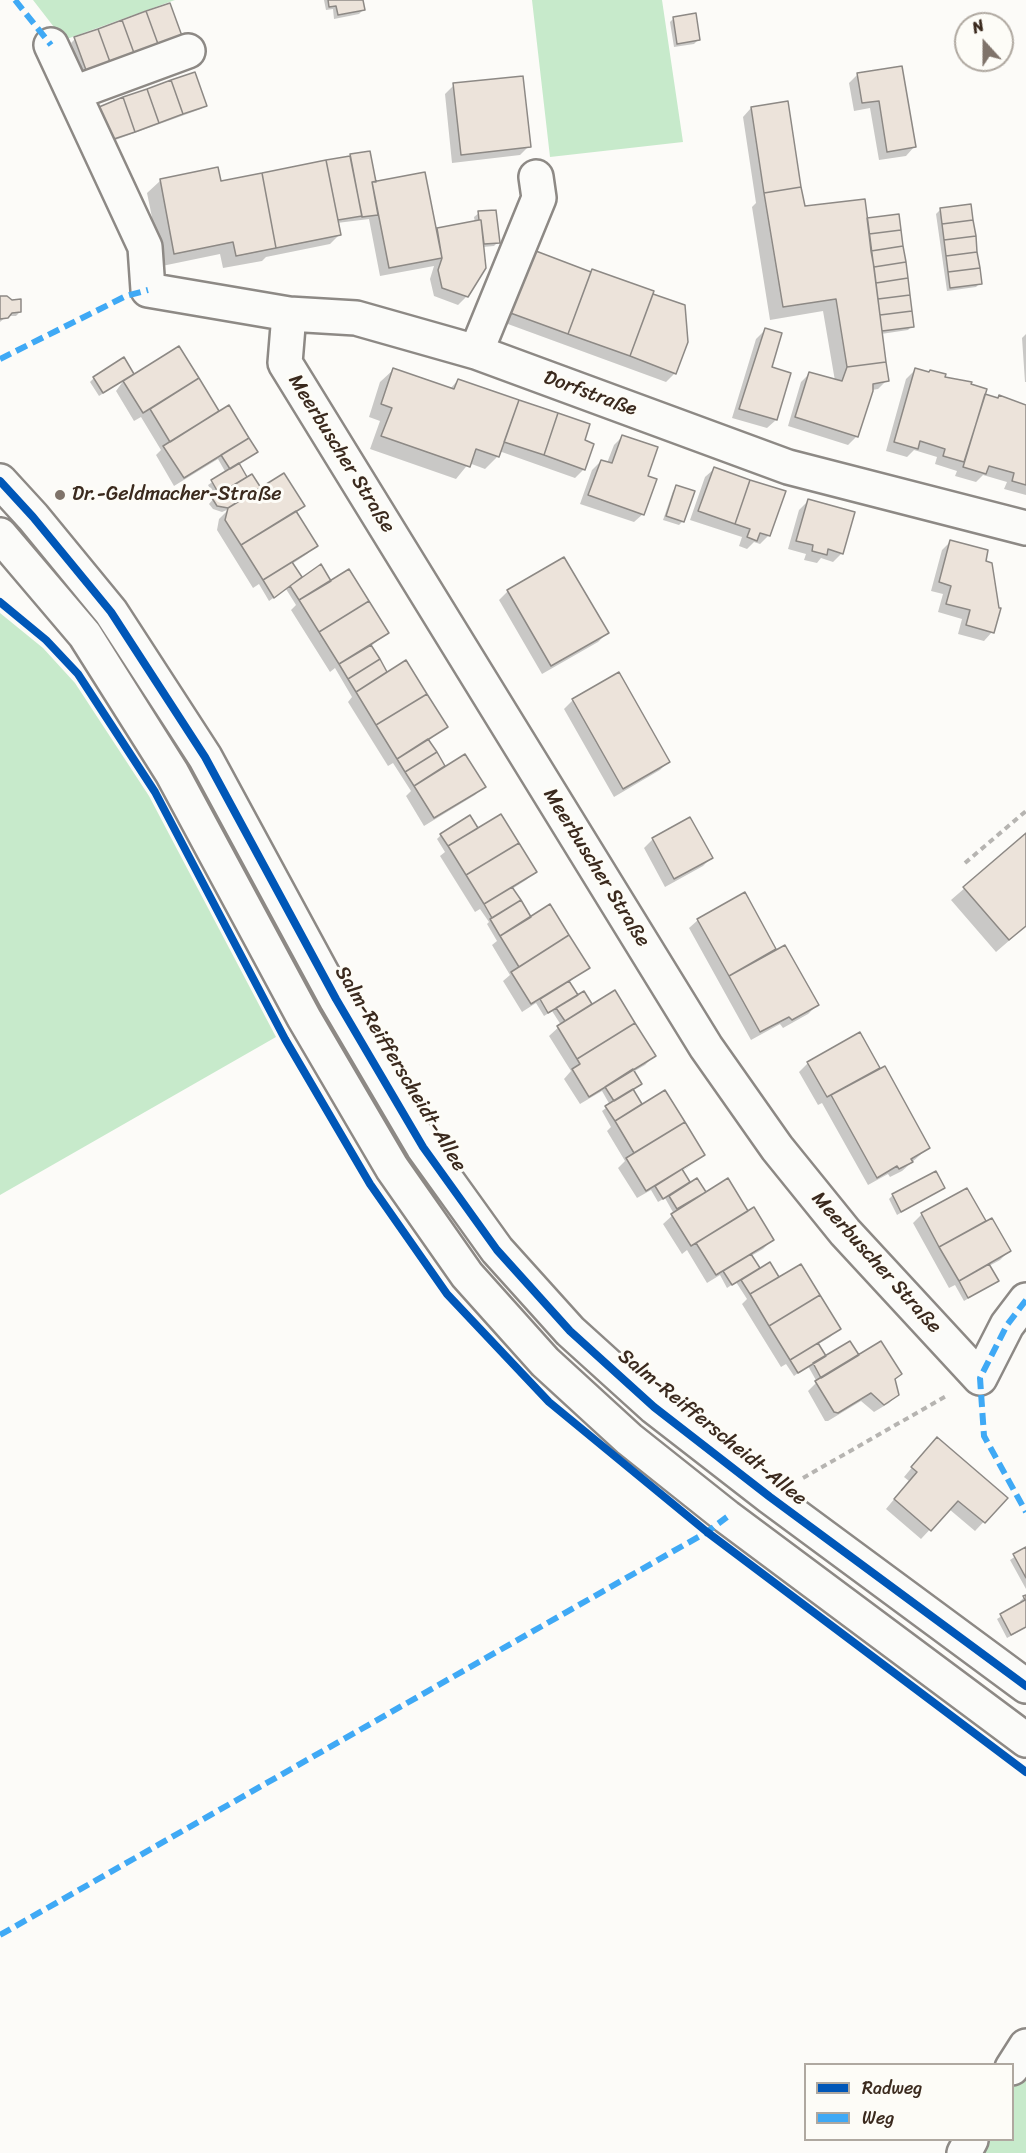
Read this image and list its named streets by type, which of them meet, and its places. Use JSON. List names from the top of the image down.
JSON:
{
  "streets": {
    "street": ["Dorfstraße", "Meerbuscher Straße", "Salm-Reifferscheidt-Allee"]
  },
  "crossings": [
    ["Dorfstraße", "Meerbuscher Straße"]
  ],
  "places": ["Dr.-Geldmacher-Straße"],
  "legend": ["Radweg", "Weg"],
  "north": "top"
}
